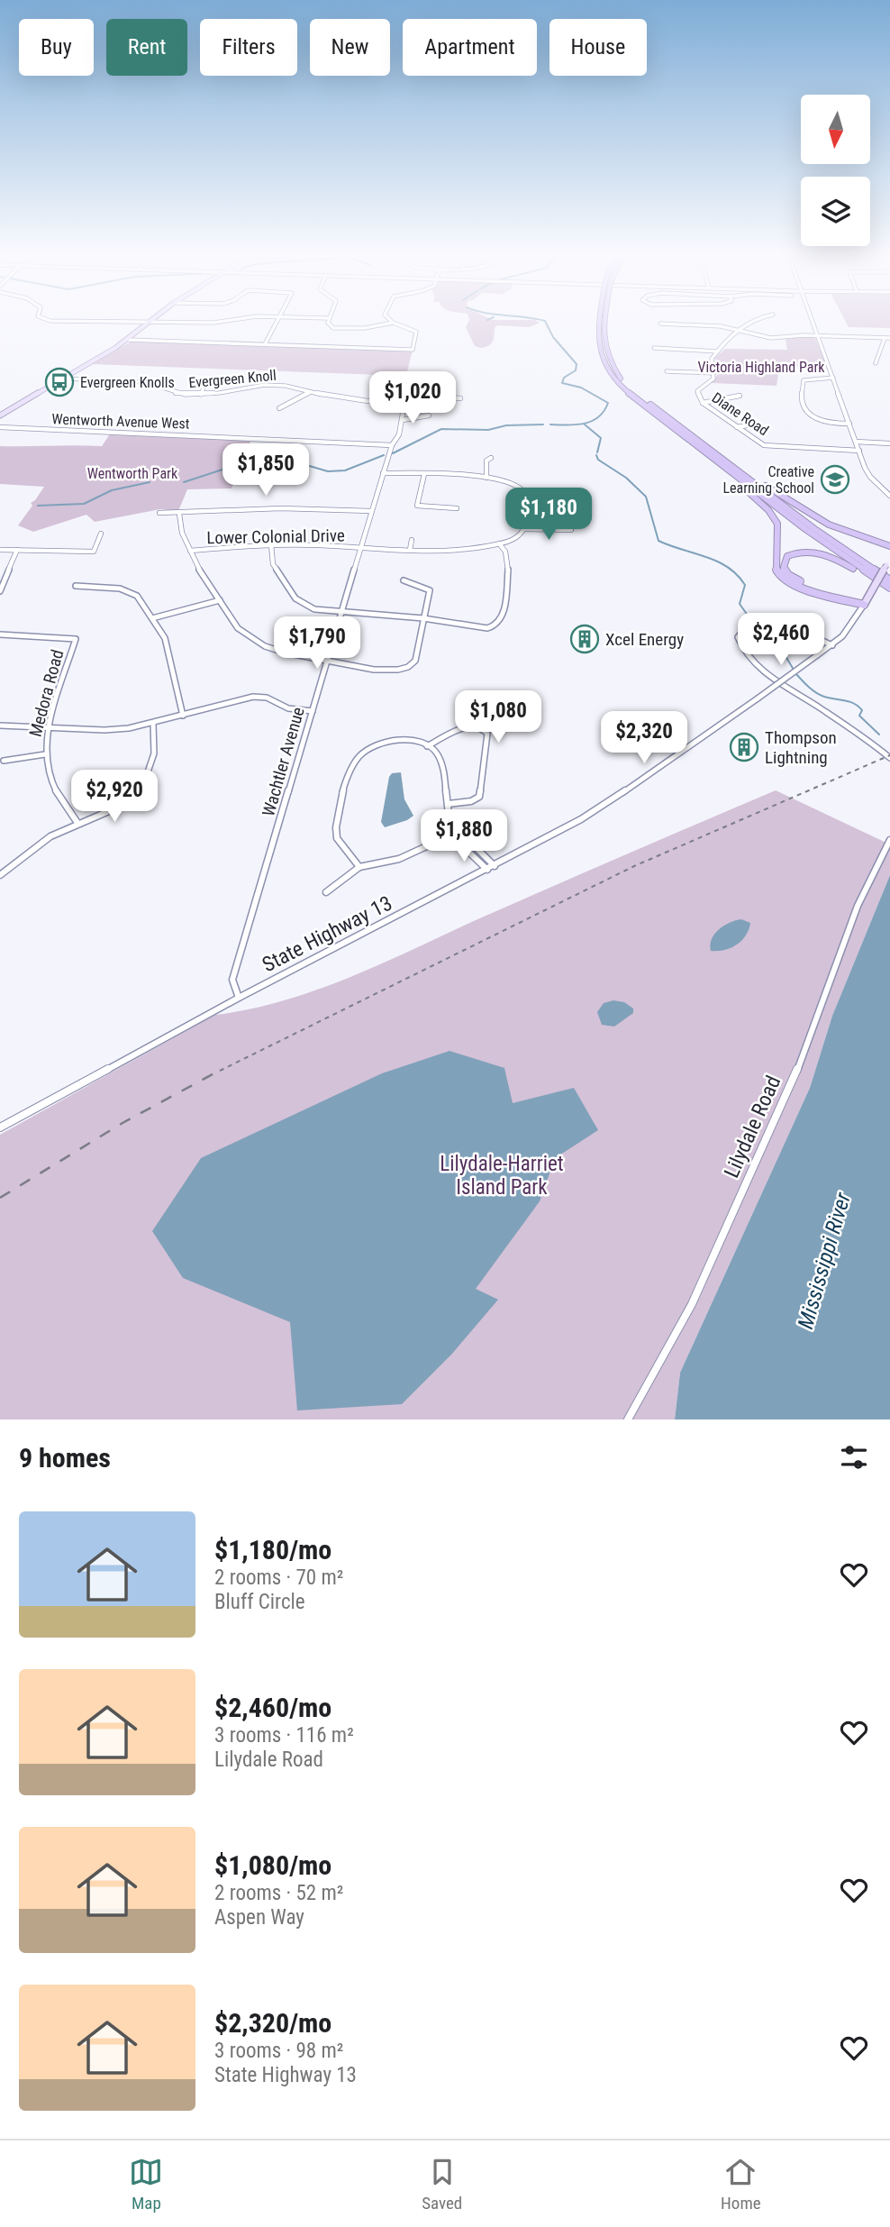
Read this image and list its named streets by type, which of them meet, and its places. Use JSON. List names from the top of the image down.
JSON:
{
  "streets": {
    "street": [
      "Evergreen Knoll",
      "Diane Road",
      "Wentworth Avenue West",
      "Lower Colonial Drive",
      "Medora Road",
      "Wachtler Avenue",
      "State Highway 13",
      "Lilydale Road"
    ]
  },
  "crossings": [
    ["Evergreen Knoll", "Wachtler Avenue"],
    ["Wentworth Avenue West", "Wachtler Avenue"],
    ["Lower Colonial Drive", "Wachtler Avenue"],
    ["Wachtler Avenue", "State Highway 13"]
  ],
  "water": ["Mississippi River"],
  "parks": ["Victoria Highland Park", "Wentworth Park", "Lilydale-Harriet Island Park"],
  "places": {
    "bus stop": ["Evergreen Knolls"],
    "school or university": ["Creative Learning School"],
    "building": ["Xcel Energy", "Thompson Lightning"]
  },
  "north": "bottom",
  "page": {
    "chip": [
      "Buy",
      "Rent",
      "Filters",
      "New",
      "Apartment",
      "House"
    ],
    "price": [
      "$1,020",
      "$1,850",
      "$1,180",
      "$2,460",
      "$1,790",
      "$1,080",
      "$2,320",
      "$2,920",
      "$1,880"
    ],
    "heading": "9 homes",
    "list": [
      {
        "name": "$1,180/mo",
        "note": "2 rooms · 70 m² · Bluff Circle"
      },
      {
        "name": "$2,460/mo",
        "note": "3 rooms · 116 m² · Lilydale Road"
      },
      {
        "name": "$1,080/mo",
        "note": "2 rooms · 52 m² · Aspen Way"
      },
      {
        "name": "$2,320/mo",
        "note": "3 rooms · 98 m² · State Highway 13"
      }
    ],
    "tabs": ["Map", "Saved", "Home"]
  }
}
